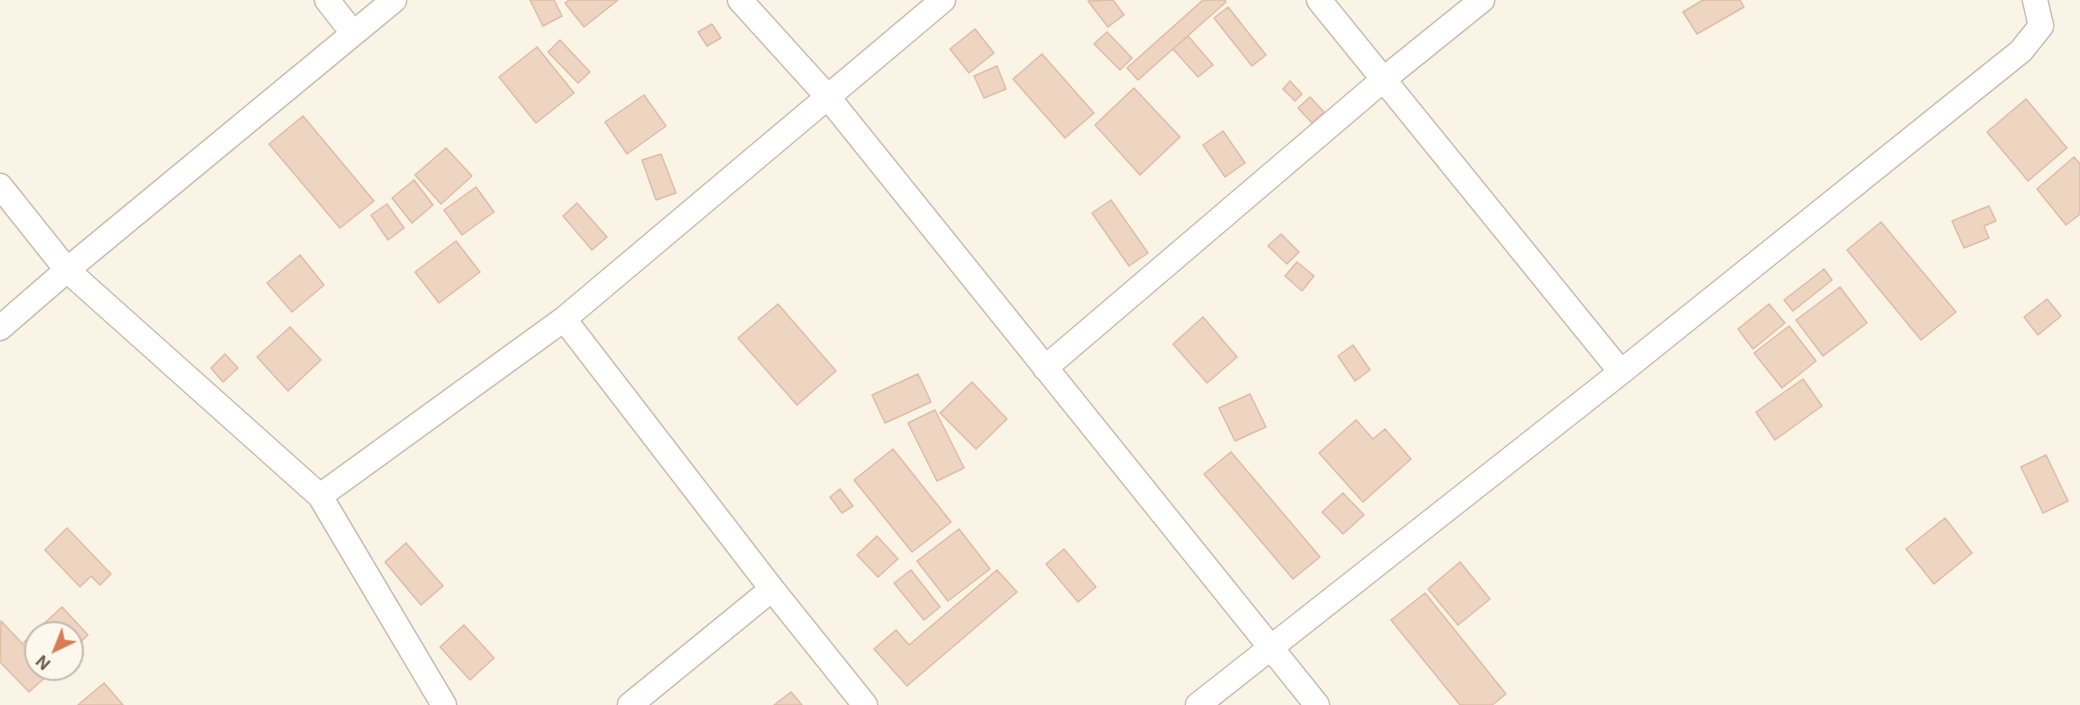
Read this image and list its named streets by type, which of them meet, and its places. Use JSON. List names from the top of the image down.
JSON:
{
  "north": "bottom left"
}
